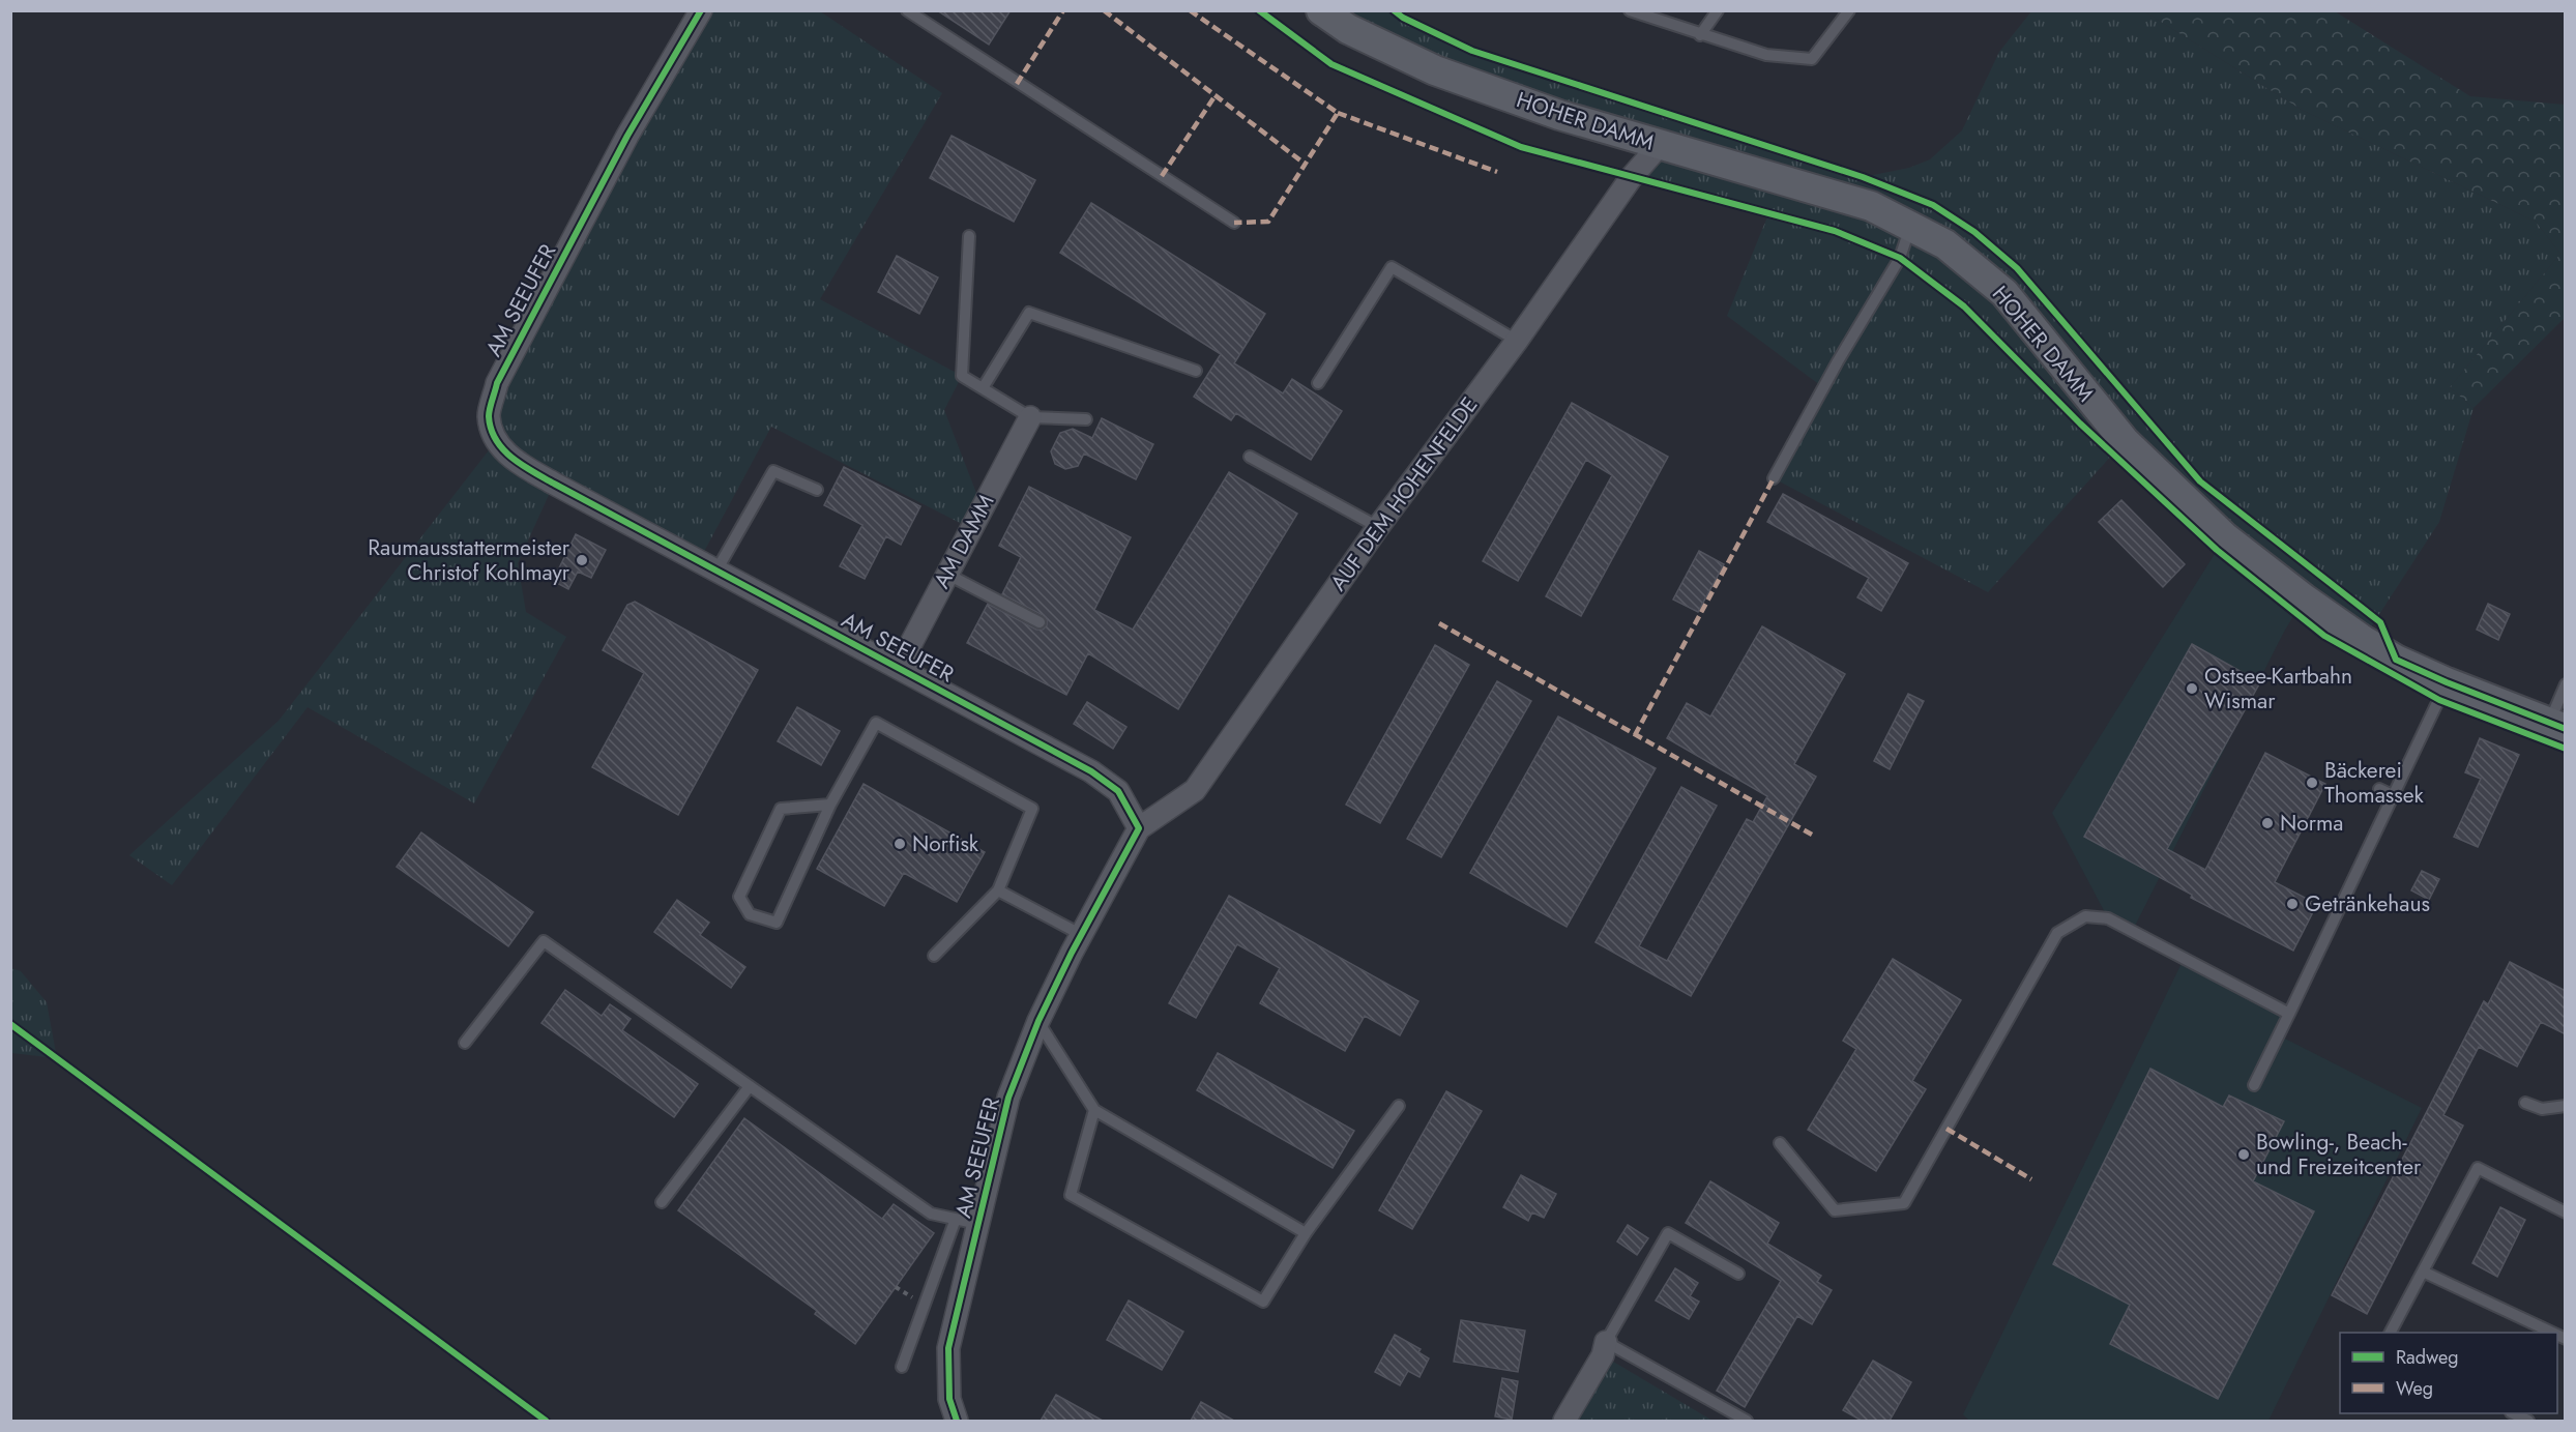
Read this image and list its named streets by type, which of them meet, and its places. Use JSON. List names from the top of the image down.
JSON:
{
  "streets": {
    "main road": ["HOHER DAMM"],
    "street": ["AM SEEUFER", "AUF DEM HOHENFELDE", "AM DAMM"]
  },
  "crossings": [
    ["HOHER DAMM", "AUF DEM HOHENFELDE"],
    ["AM SEEUFER", "AUF DEM HOHENFELDE"],
    ["AM SEEUFER", "AM DAMM"]
  ],
  "places": [
    "Raumausstattermeister Christof Kohlmayr",
    "Ostsee-Kartbahn Wismar",
    "Bäckerei Thomassek",
    "Norma",
    "Norfisk",
    "Getränkehaus",
    "Bowling-, Beach- und Freizeitcenter"
  ],
  "legend": ["Radweg", "Weg"]
}
